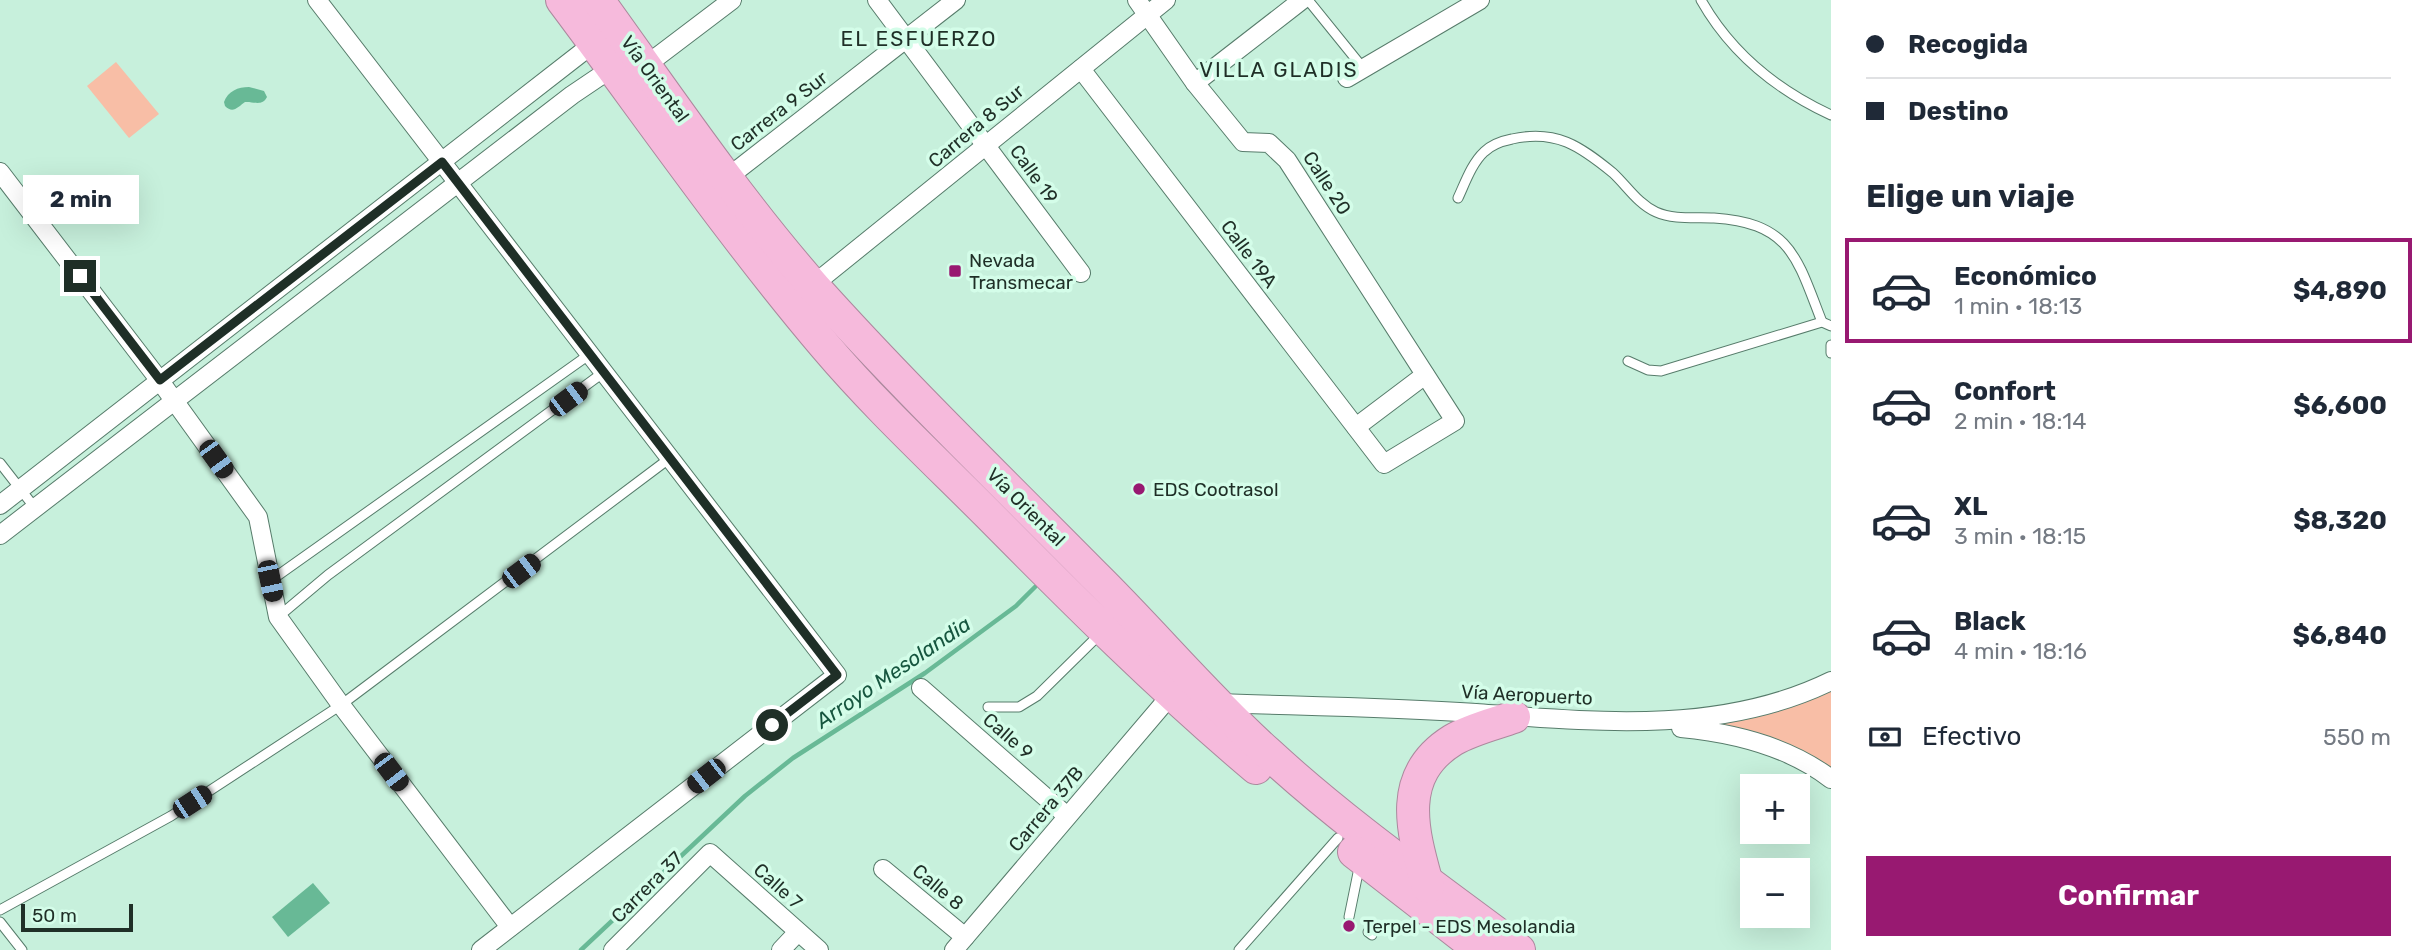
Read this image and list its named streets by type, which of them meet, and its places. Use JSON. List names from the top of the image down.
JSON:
{
  "streets": {
    "highway": ["Vía Oriental"],
    "street": [
      "Carrera 9 Sur",
      "Carrera 8 Sur",
      "Calle 19",
      "Calle 20",
      "Calle 19A",
      "Vía Aeropuerto",
      "Calle 9",
      "Carrera 37B",
      "Calle 7",
      "Carrera 37",
      "Calle 8"
    ]
  },
  "crossings": [
    ["Vía Oriental", "Carrera 9 Sur"],
    ["Vía Oriental", "Carrera 8 Sur"],
    ["Vía Oriental", "Vía Aeropuerto"],
    ["Vía Oriental", "Carrera 37B"],
    ["Carrera 9 Sur", "Calle 19"],
    ["Carrera 8 Sur", "Calle 19"],
    ["Carrera 8 Sur", "Calle 20"],
    ["Carrera 8 Sur", "Calle 19A"],
    ["Calle 20", "Calle 19A"],
    ["Calle 9", "Carrera 37B"],
    ["Carrera 37B", "Calle 8"],
    ["Calle 7", "Carrera 37"]
  ],
  "districts": ["EL ESFUERZO", "VILLA GLADIS"],
  "water": ["Arroyo Mesolandia"],
  "places": {
    "transit": ["Nevada Transmecar"],
    "other": ["EDS Cootrasol", "Terpel - EDS Mesolandia"]
  },
  "scale_bar": "50 m",
  "page": {
    "banner": ["Recogida", "Destino"],
    "heading": "Elige un viaje",
    "bubble": "2 min",
    "list": [
      {
        "name": "Económico",
        "note": "1 min · 18:13",
        "value": "$4,890"
      },
      {
        "name": "Confort",
        "note": "2 min · 18:14",
        "value": "$6,600"
      },
      {
        "name": "XL",
        "note": "3 min · 18:15",
        "value": "$8,320"
      },
      {
        "name": "Black",
        "note": "4 min · 18:16",
        "value": "$6,840"
      }
    ],
    "pay": ["Efectivo", "550 m"],
    "map_buttons": ["+", "−"],
    "buttons": "Confirmar",
    "scale": "50 m"
  }
}
